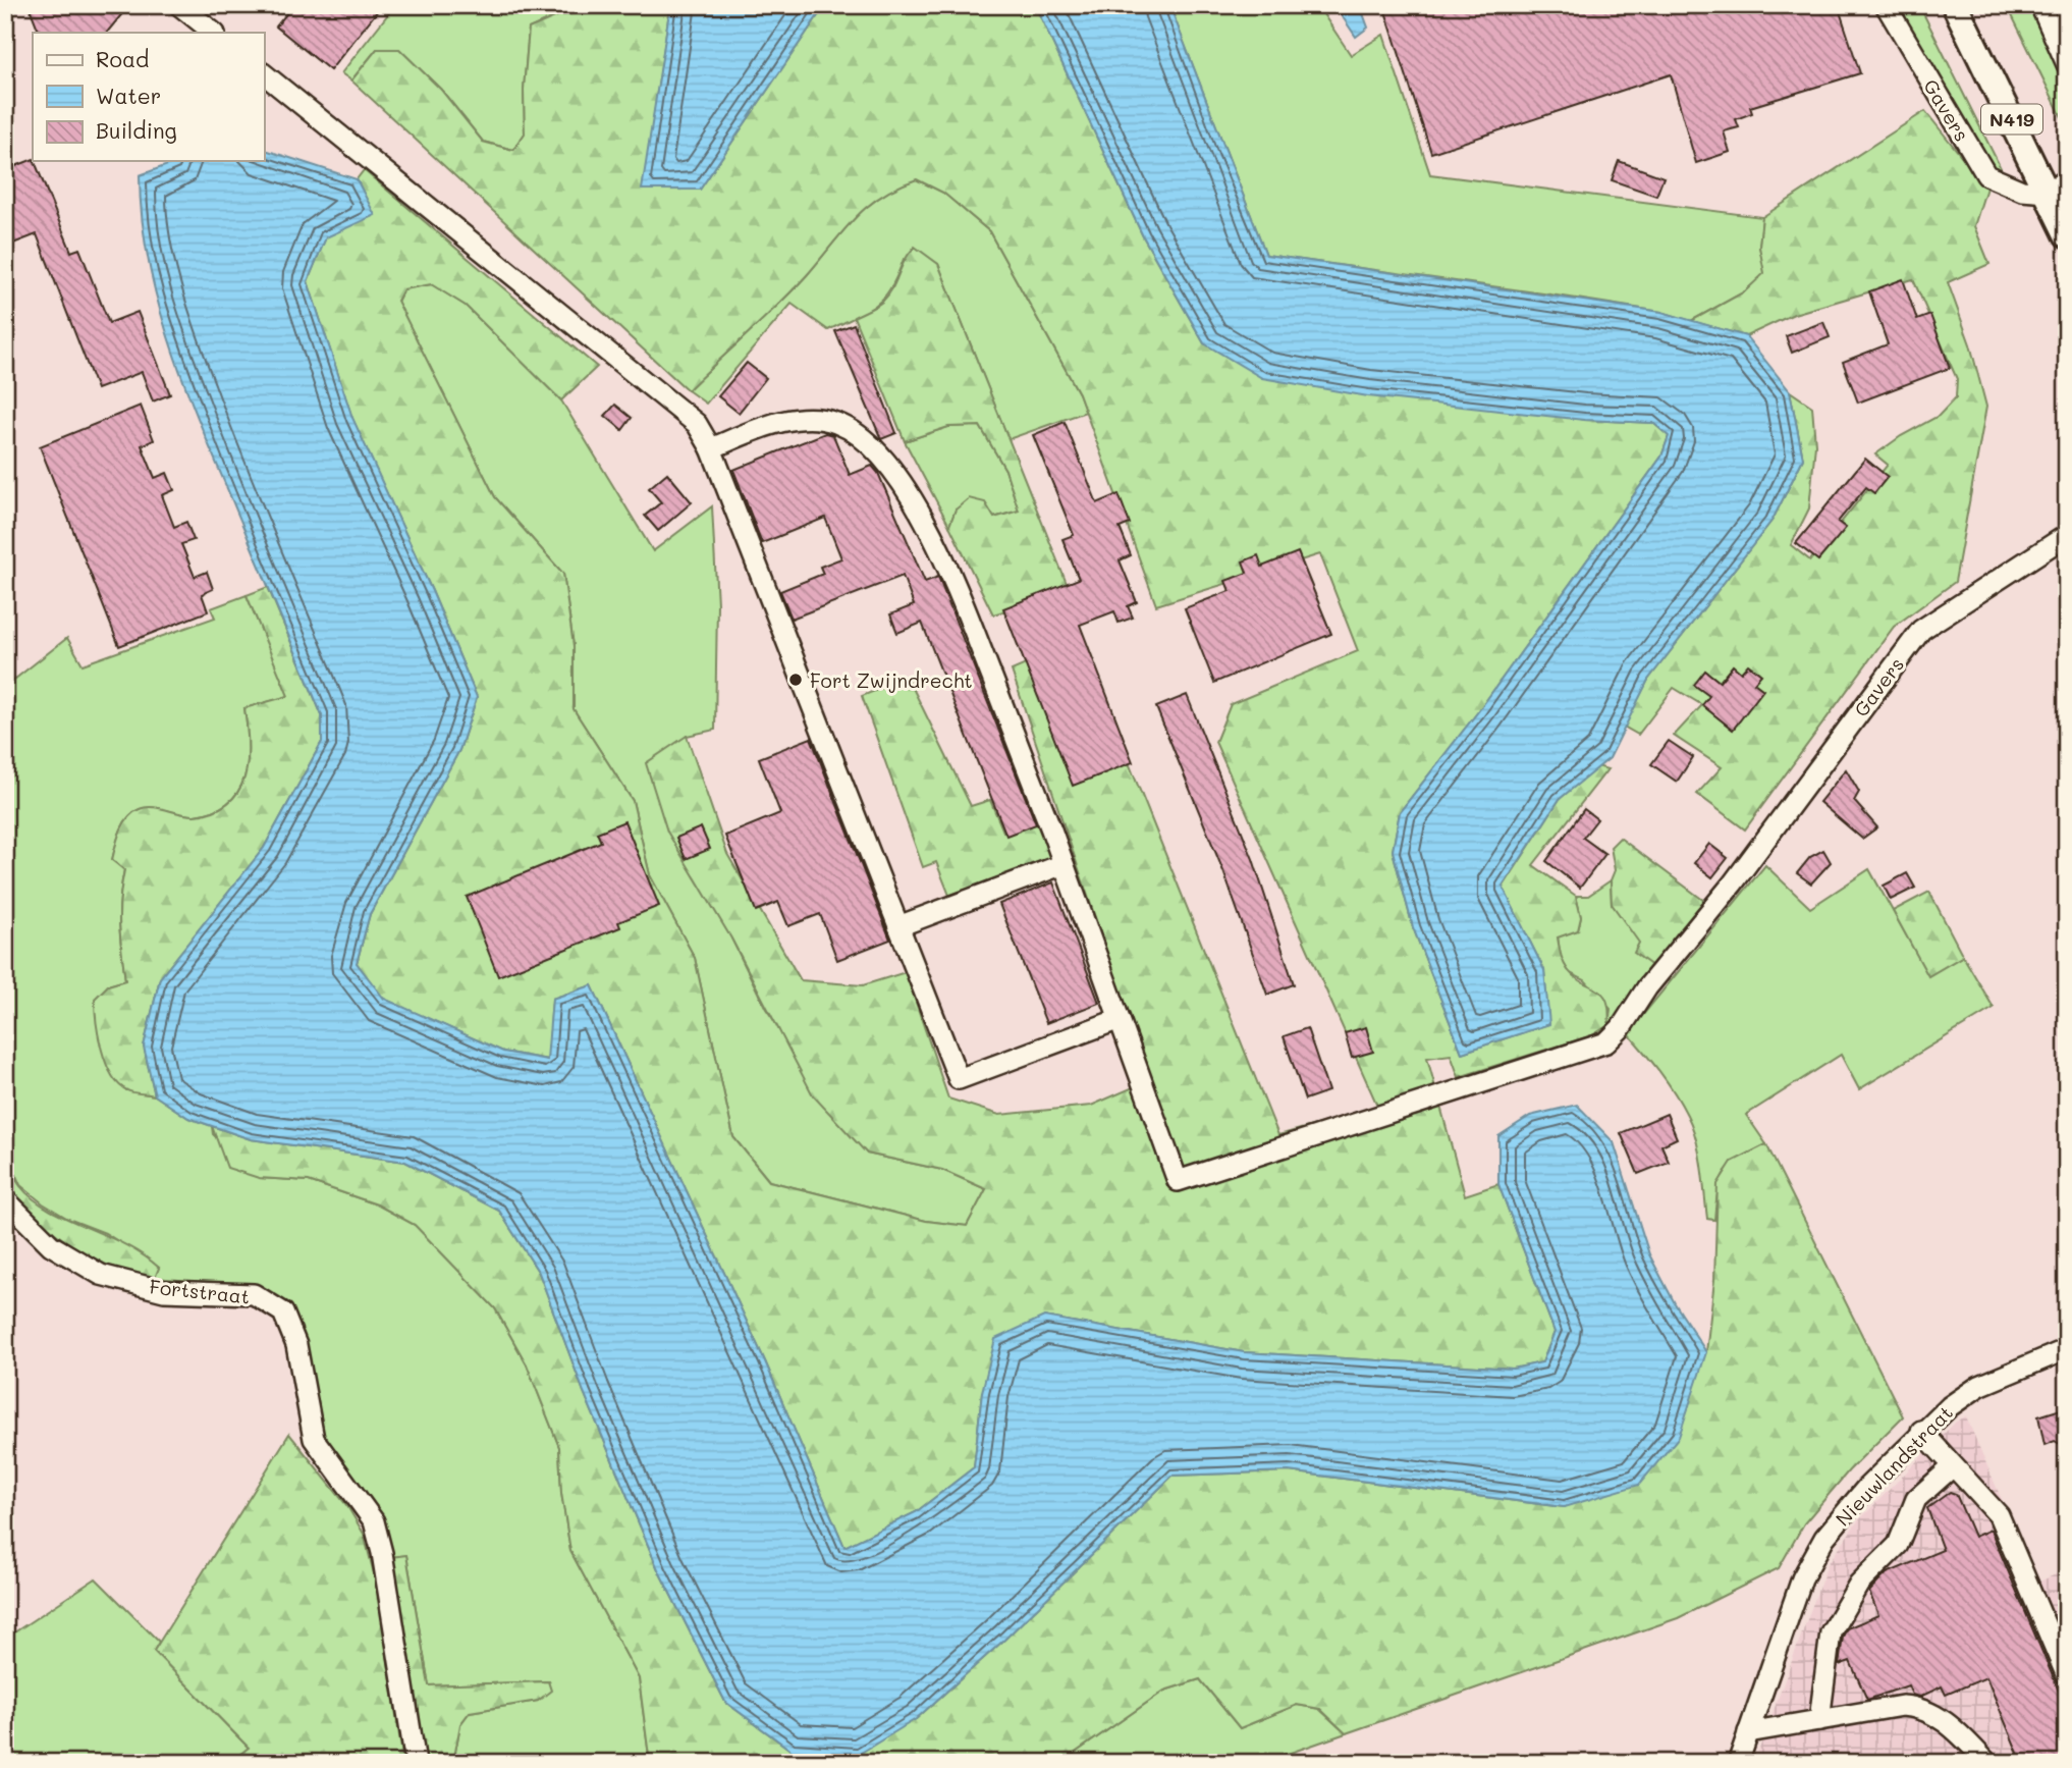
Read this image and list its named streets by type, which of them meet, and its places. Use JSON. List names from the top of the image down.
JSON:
{
  "streets": {
    "main road": ["N419"],
    "street": ["Gavers", "Fortstraat", "Nieuwlandstraat"]
  },
  "crossings": [
    ["Gavers", "N419"]
  ],
  "places": ["Fort Zwijndrecht"],
  "legend": ["Road", "Water", "Building"]
}
